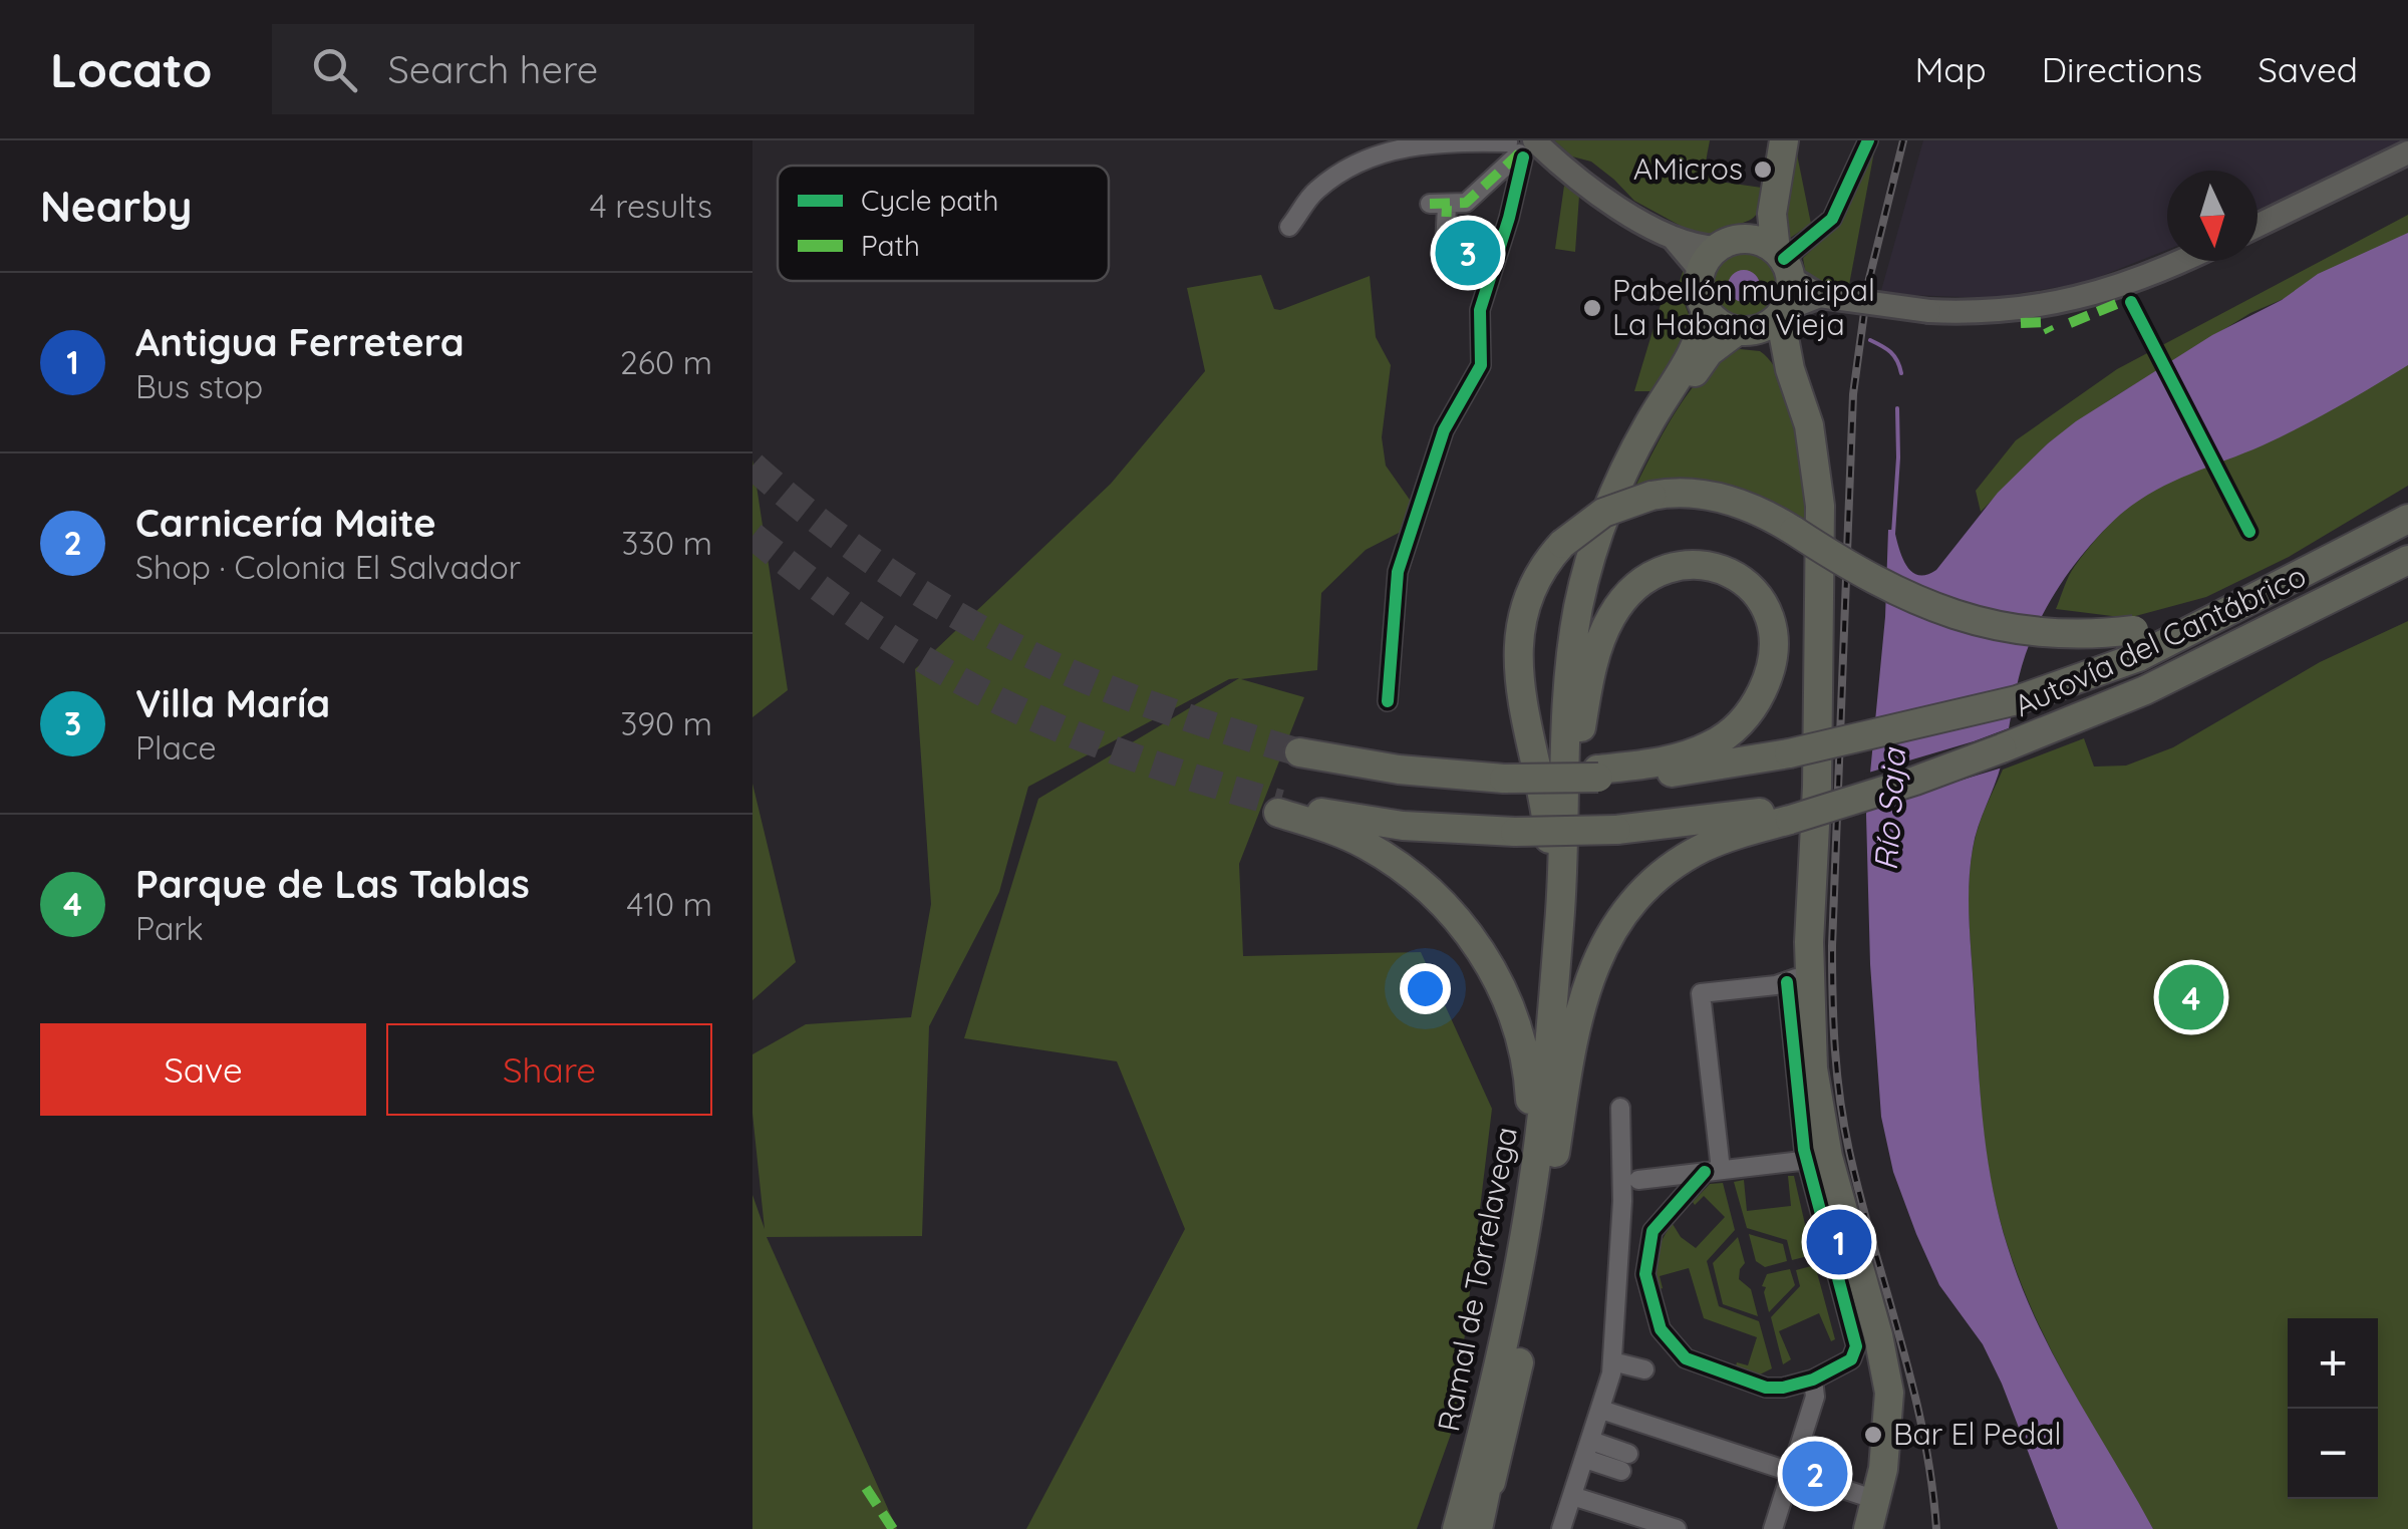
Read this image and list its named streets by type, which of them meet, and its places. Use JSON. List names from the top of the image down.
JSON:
{
  "streets": {
    "highway": ["Autovía del Cantábrico", "Ramal de Torrelavega"]
  },
  "crossings": [
    ["Autovía del Cantábrico", "Ramal de Torrelavega"]
  ],
  "water": ["Río Saja"],
  "places": ["AMicros", "Pabellón municipal La Habana Vieja", "Bar El Pedal"],
  "legend": ["Cycle path", "Path"],
  "north": "bottom",
  "page": {
    "header": "Locato",
    "search": "Search here",
    "nav": ["Map", "Directions", "Saved"],
    "heading": ["Nearby", "4 results"],
    "pins": [
      "3",
      "4",
      "1",
      "2"
    ],
    "list": [
      {
        "mark": "1",
        "name": "Antigua Ferretera",
        "note": "Bus stop",
        "value": "260 m"
      },
      {
        "mark": "2",
        "name": "Carnicería Maite",
        "note": "Shop · Colonia El Salvador",
        "value": "330 m"
      },
      {
        "mark": "3",
        "name": "Villa María",
        "note": "Place",
        "value": "390 m"
      },
      {
        "mark": "4",
        "name": "Parque de Las Tablas",
        "note": "Park",
        "value": "410 m"
      }
    ],
    "buttons": ["Save", "Share"],
    "map_buttons": ["+", "−"]
  }
}
